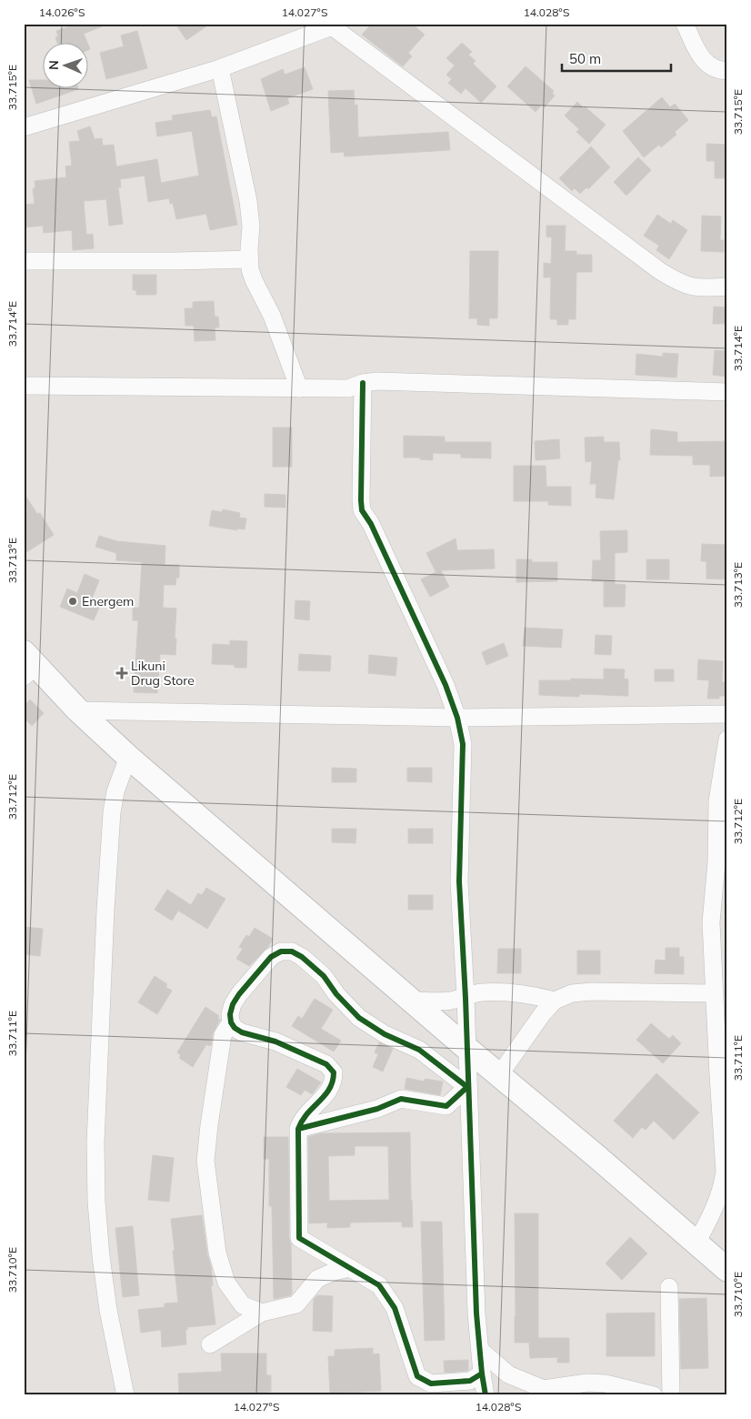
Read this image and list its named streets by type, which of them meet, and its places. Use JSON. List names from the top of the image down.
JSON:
{
  "places": {
    "other": ["Energem"],
    "health": ["Likuni Drug Store"]
  },
  "scale_bar": "50 m",
  "north": "left",
  "coordinates": [
    "14.026°S",
    "14.027°S",
    "14.028°S",
    "33.715°E",
    "33.714°E",
    "33.713°E",
    "33.712°E",
    "33.711°E",
    "33.710°E"
  ]
}
